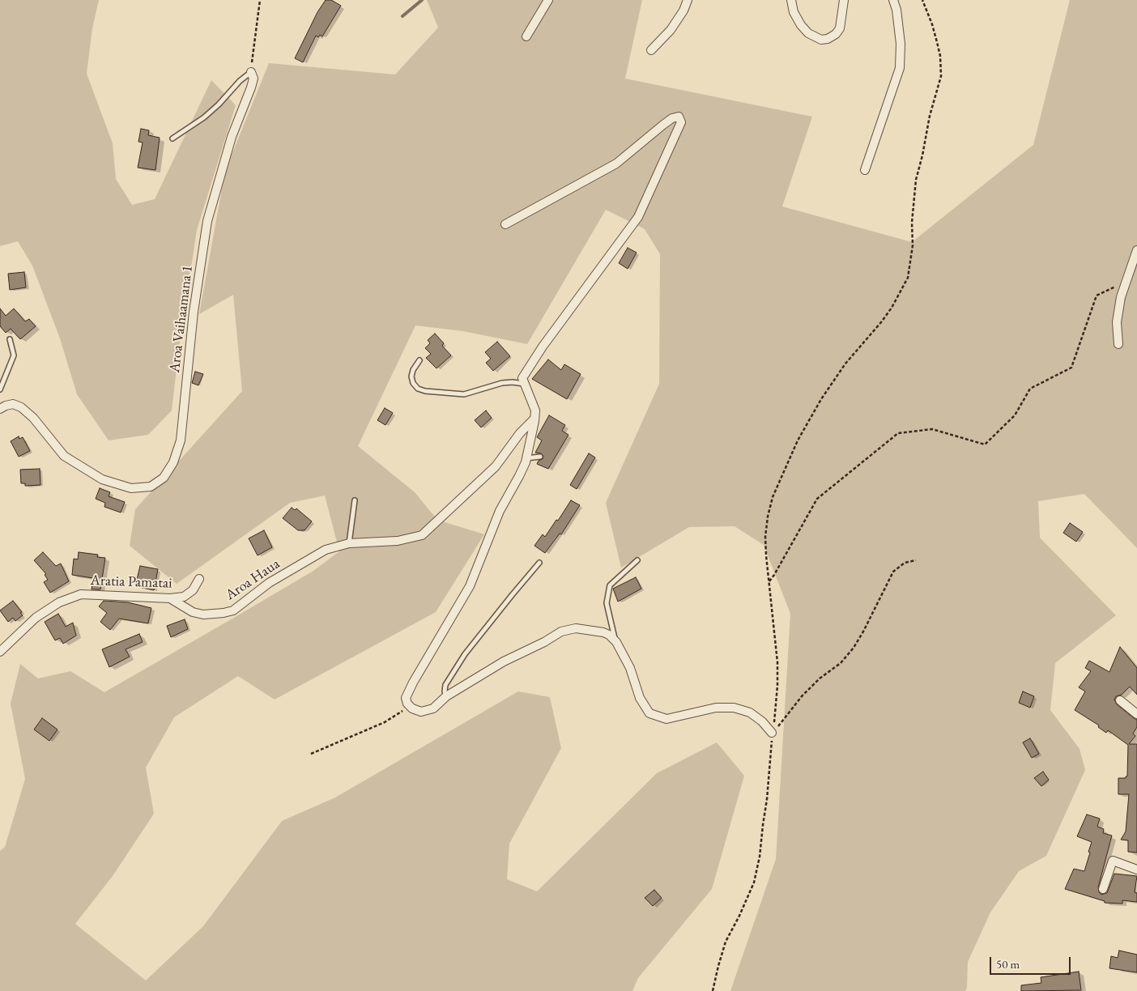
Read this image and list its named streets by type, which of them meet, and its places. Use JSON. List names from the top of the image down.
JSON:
{
  "streets": {
    "street": ["Aroa Vaihaamana 1", "Aroa Haua", "Aratia Pamatai"]
  },
  "crossings": [
    ["Aroa Haua", "Aratia Pamatai"]
  ],
  "scale_bar": "50 m"
}
